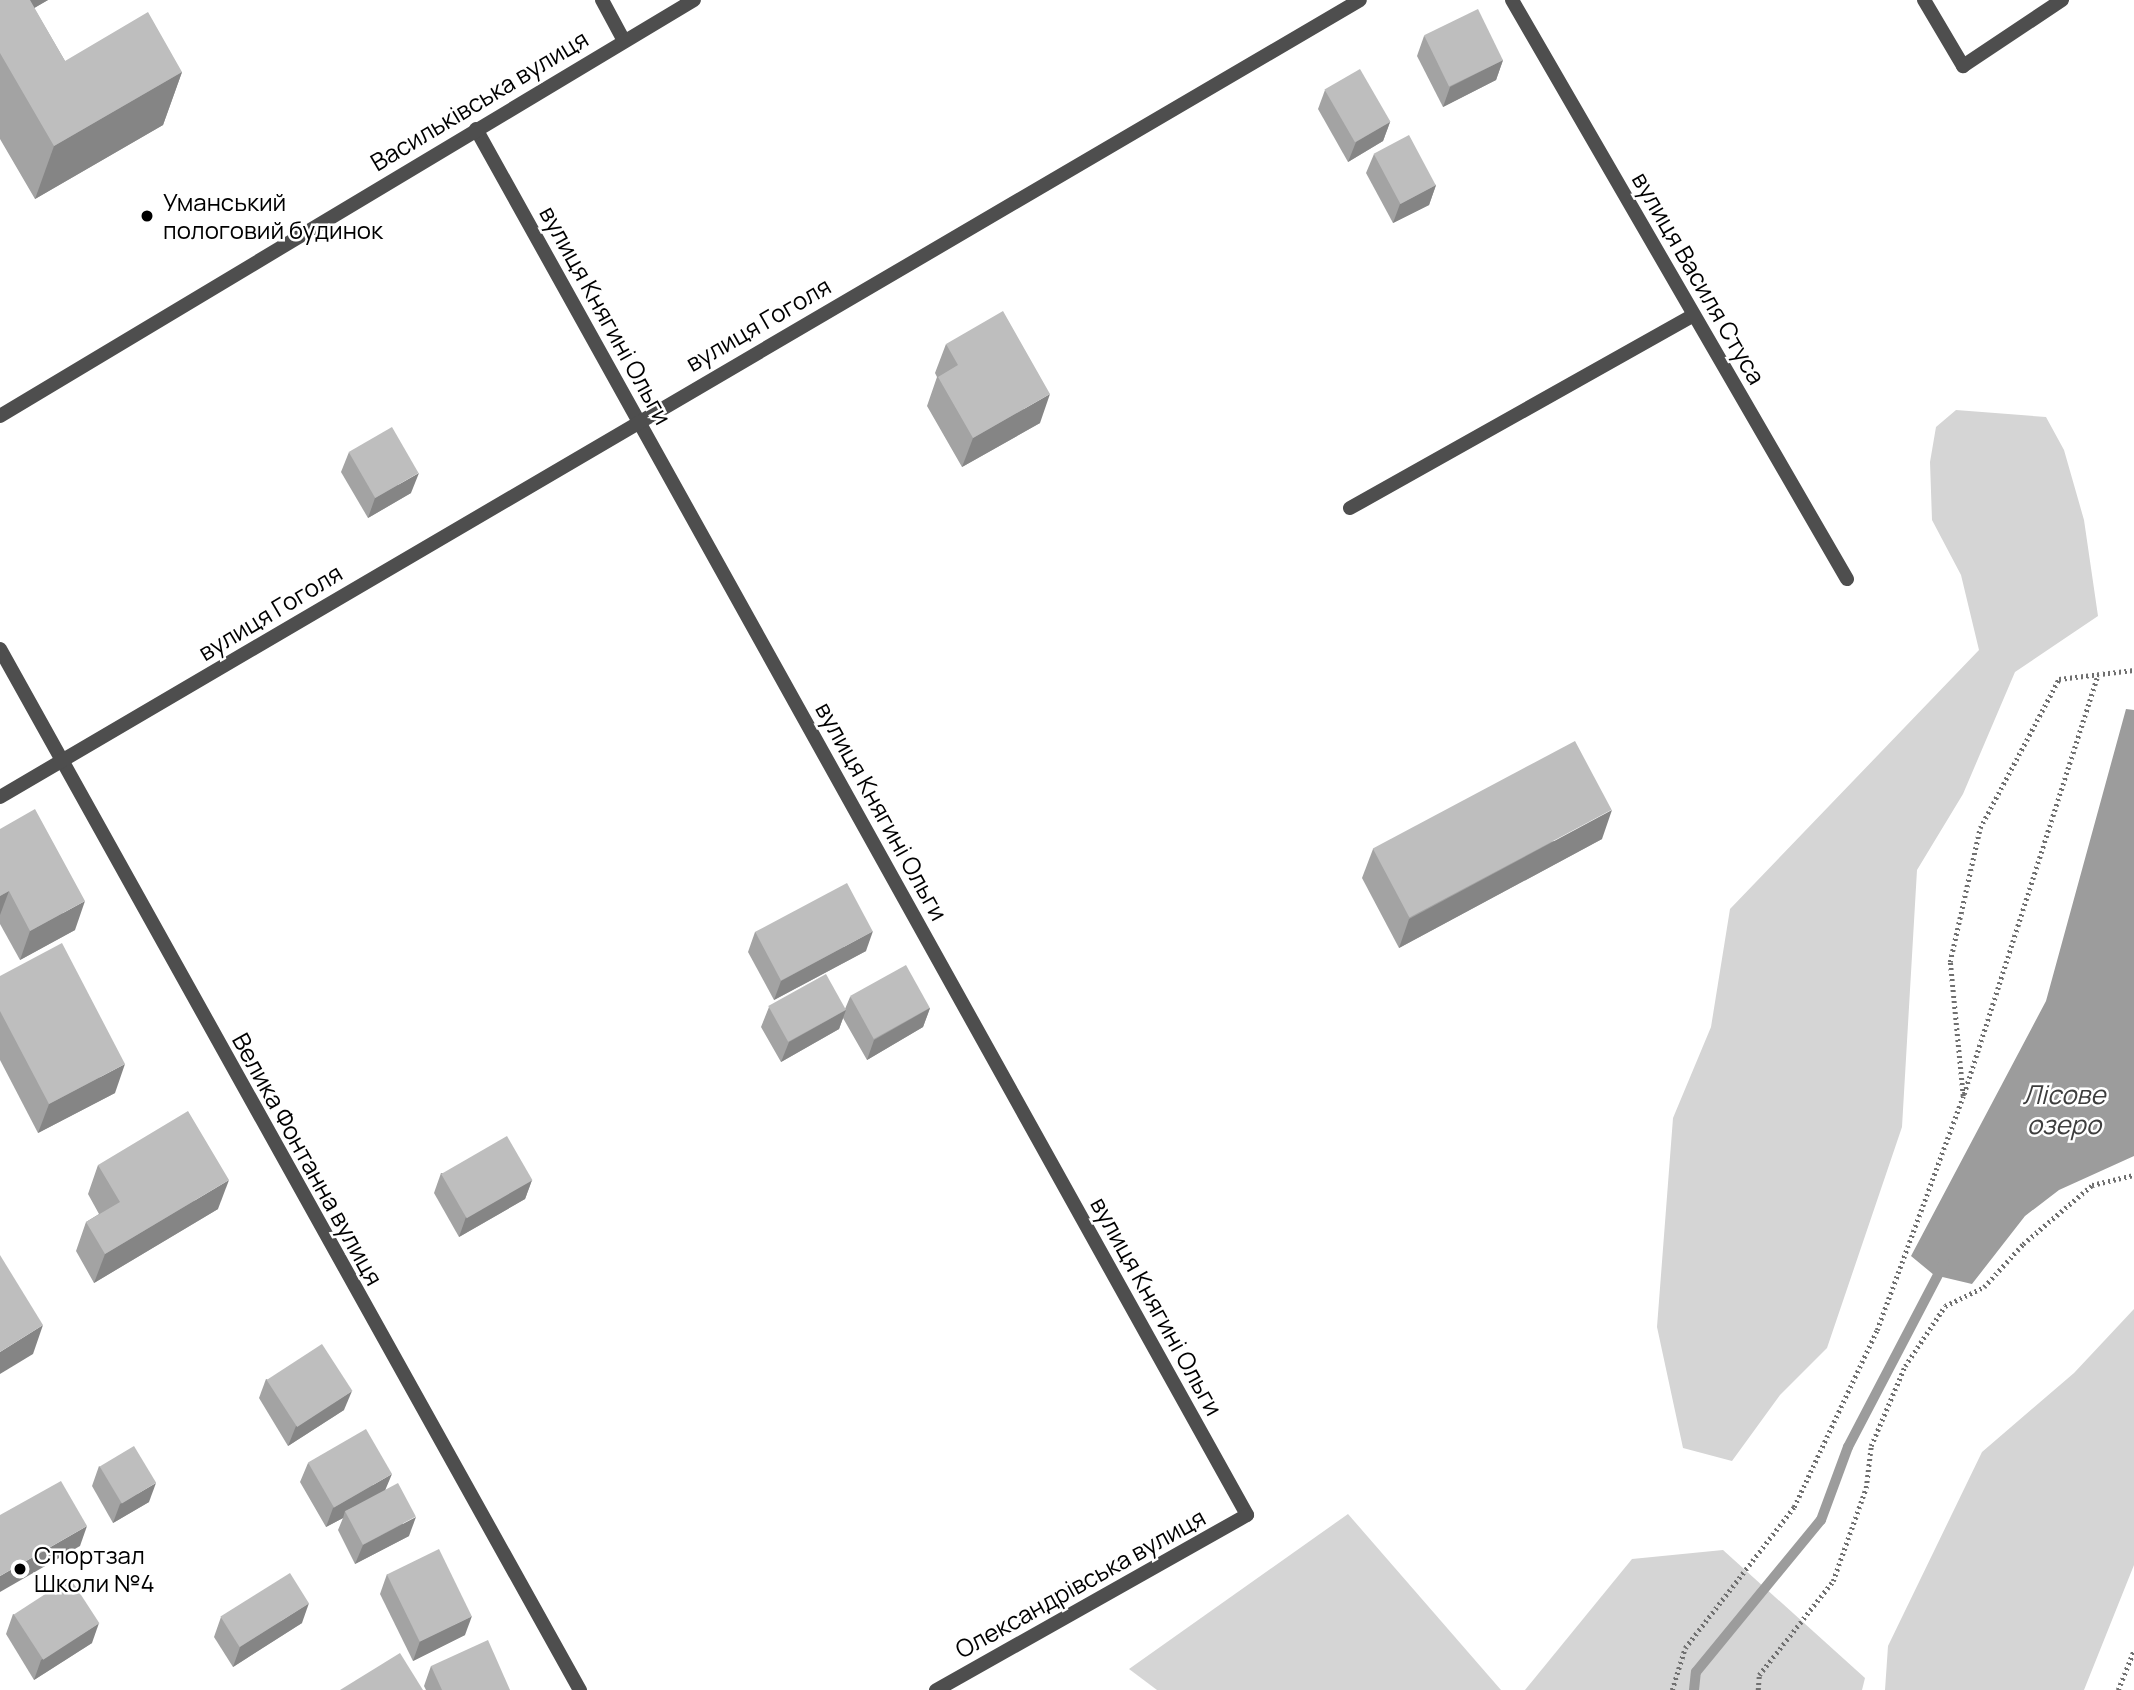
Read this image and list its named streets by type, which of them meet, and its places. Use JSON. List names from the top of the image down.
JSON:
{
  "streets": {
    "street": [
      "Васильківська вулиця",
      "вулиця Василя Стуса",
      "вулиця Княгині Ольги",
      "вулиця Гоголя",
      "Велика Фонтанна вулиця",
      "Олександрівська вулиця"
    ]
  },
  "crossings": [
    ["Васильківська вулиця", "вулиця Княгині Ольги"],
    ["вулиця Княгині Ольги", "вулиця Гоголя"],
    ["вулиця Княгині Ольги", "Олександрівська вулиця"],
    ["вулиця Гоголя", "Велика Фонтанна вулиця"]
  ],
  "water": ["Лісове озеро"],
  "places": ["Уманський пологовий будинок", "Спортзал Школи №4"]
}
